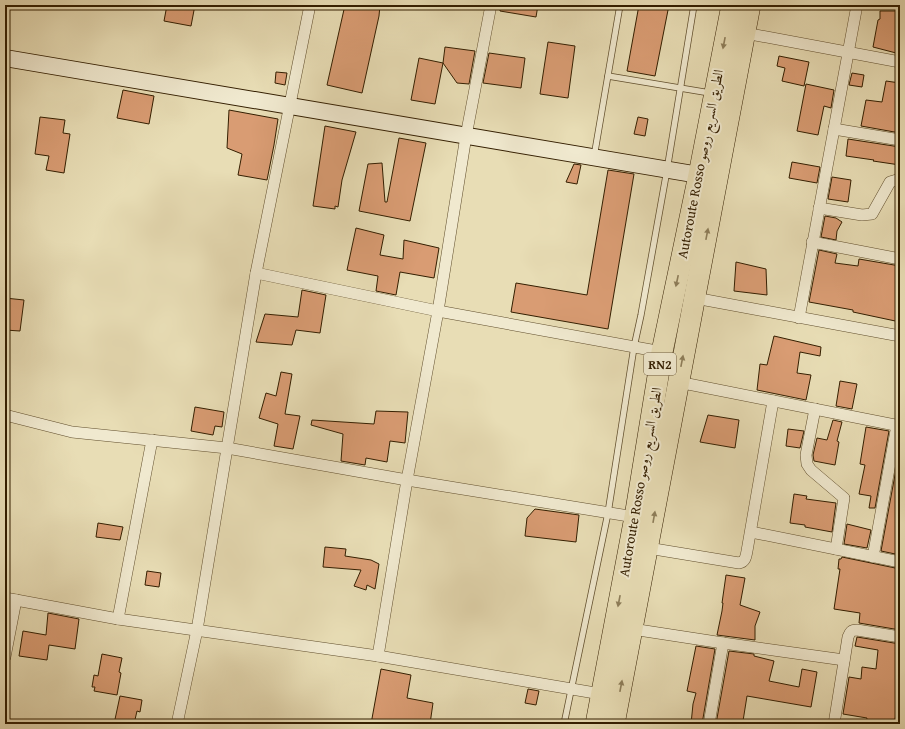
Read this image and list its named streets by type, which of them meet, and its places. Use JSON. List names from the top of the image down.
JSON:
{
  "streets": {
    "highway": ["Autoroute Rosso الطريق السريع روصو", "RN2"]
  }
}
